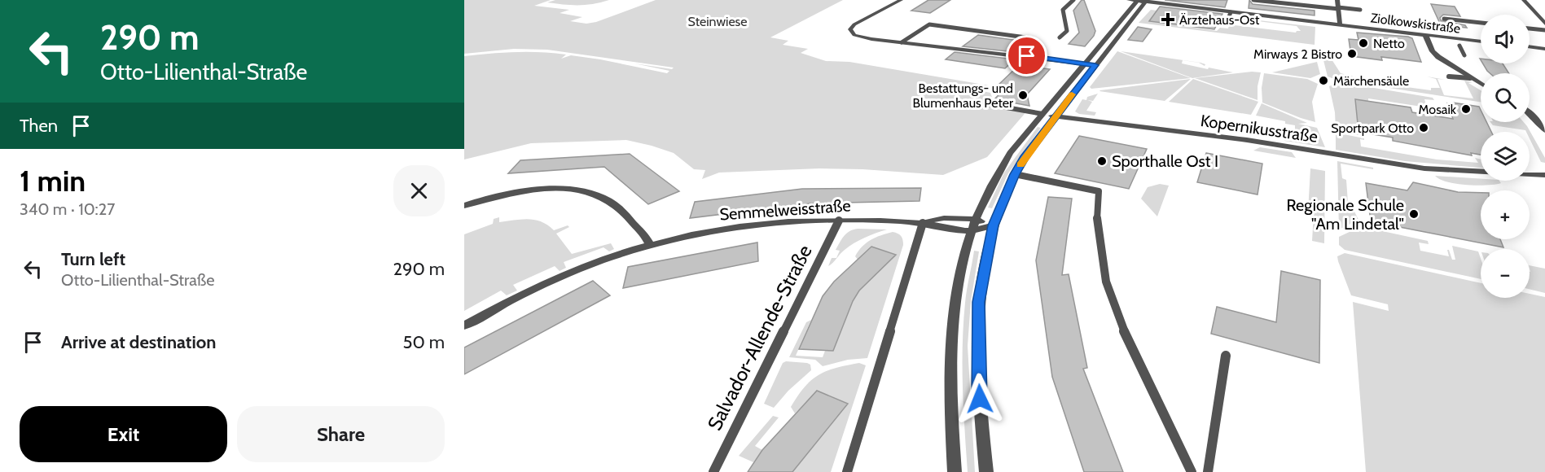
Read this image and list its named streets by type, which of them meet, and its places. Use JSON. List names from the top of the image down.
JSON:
{
  "streets": {
    "street": ["Ziolkowskistraße", "Kopernikusstraße", "Semmelweisstraße"],
    "lane": ["Salvador-Allende-Straße"]
  },
  "crossings": [
    ["Semmelweisstraße", "Salvador-Allende-Straße"]
  ],
  "parks": ["Steinwiese"],
  "places": {
    "health": ["Ärztehaus-Ost"],
    "other": [
      "Netto",
      "Mirways 2 Bistro",
      "Märchensäule",
      "Bestattungs- und Blumenhaus Peter",
      "Mosaik",
      "Sportpark Otto",
      "Sporthalle Ost I",
      "Regionale Schule \"Am Lindetal\""
    ]
  },
  "page": {
    "turn": ["290 m", "Otto-Lilienthal-Straße"],
    "map_buttons": ["+", "−"],
    "then": "Then",
    "heading": ["1 min", "340 m · 10:27"],
    "list": [
      {
        "name": "Turn left",
        "note": "Otto-Lilienthal-Straße",
        "value": "290 m"
      },
      {
        "name": "Arrive at destination",
        "value": "50 m"
      }
    ],
    "buttons": ["Exit", "Share"]
  }
}
